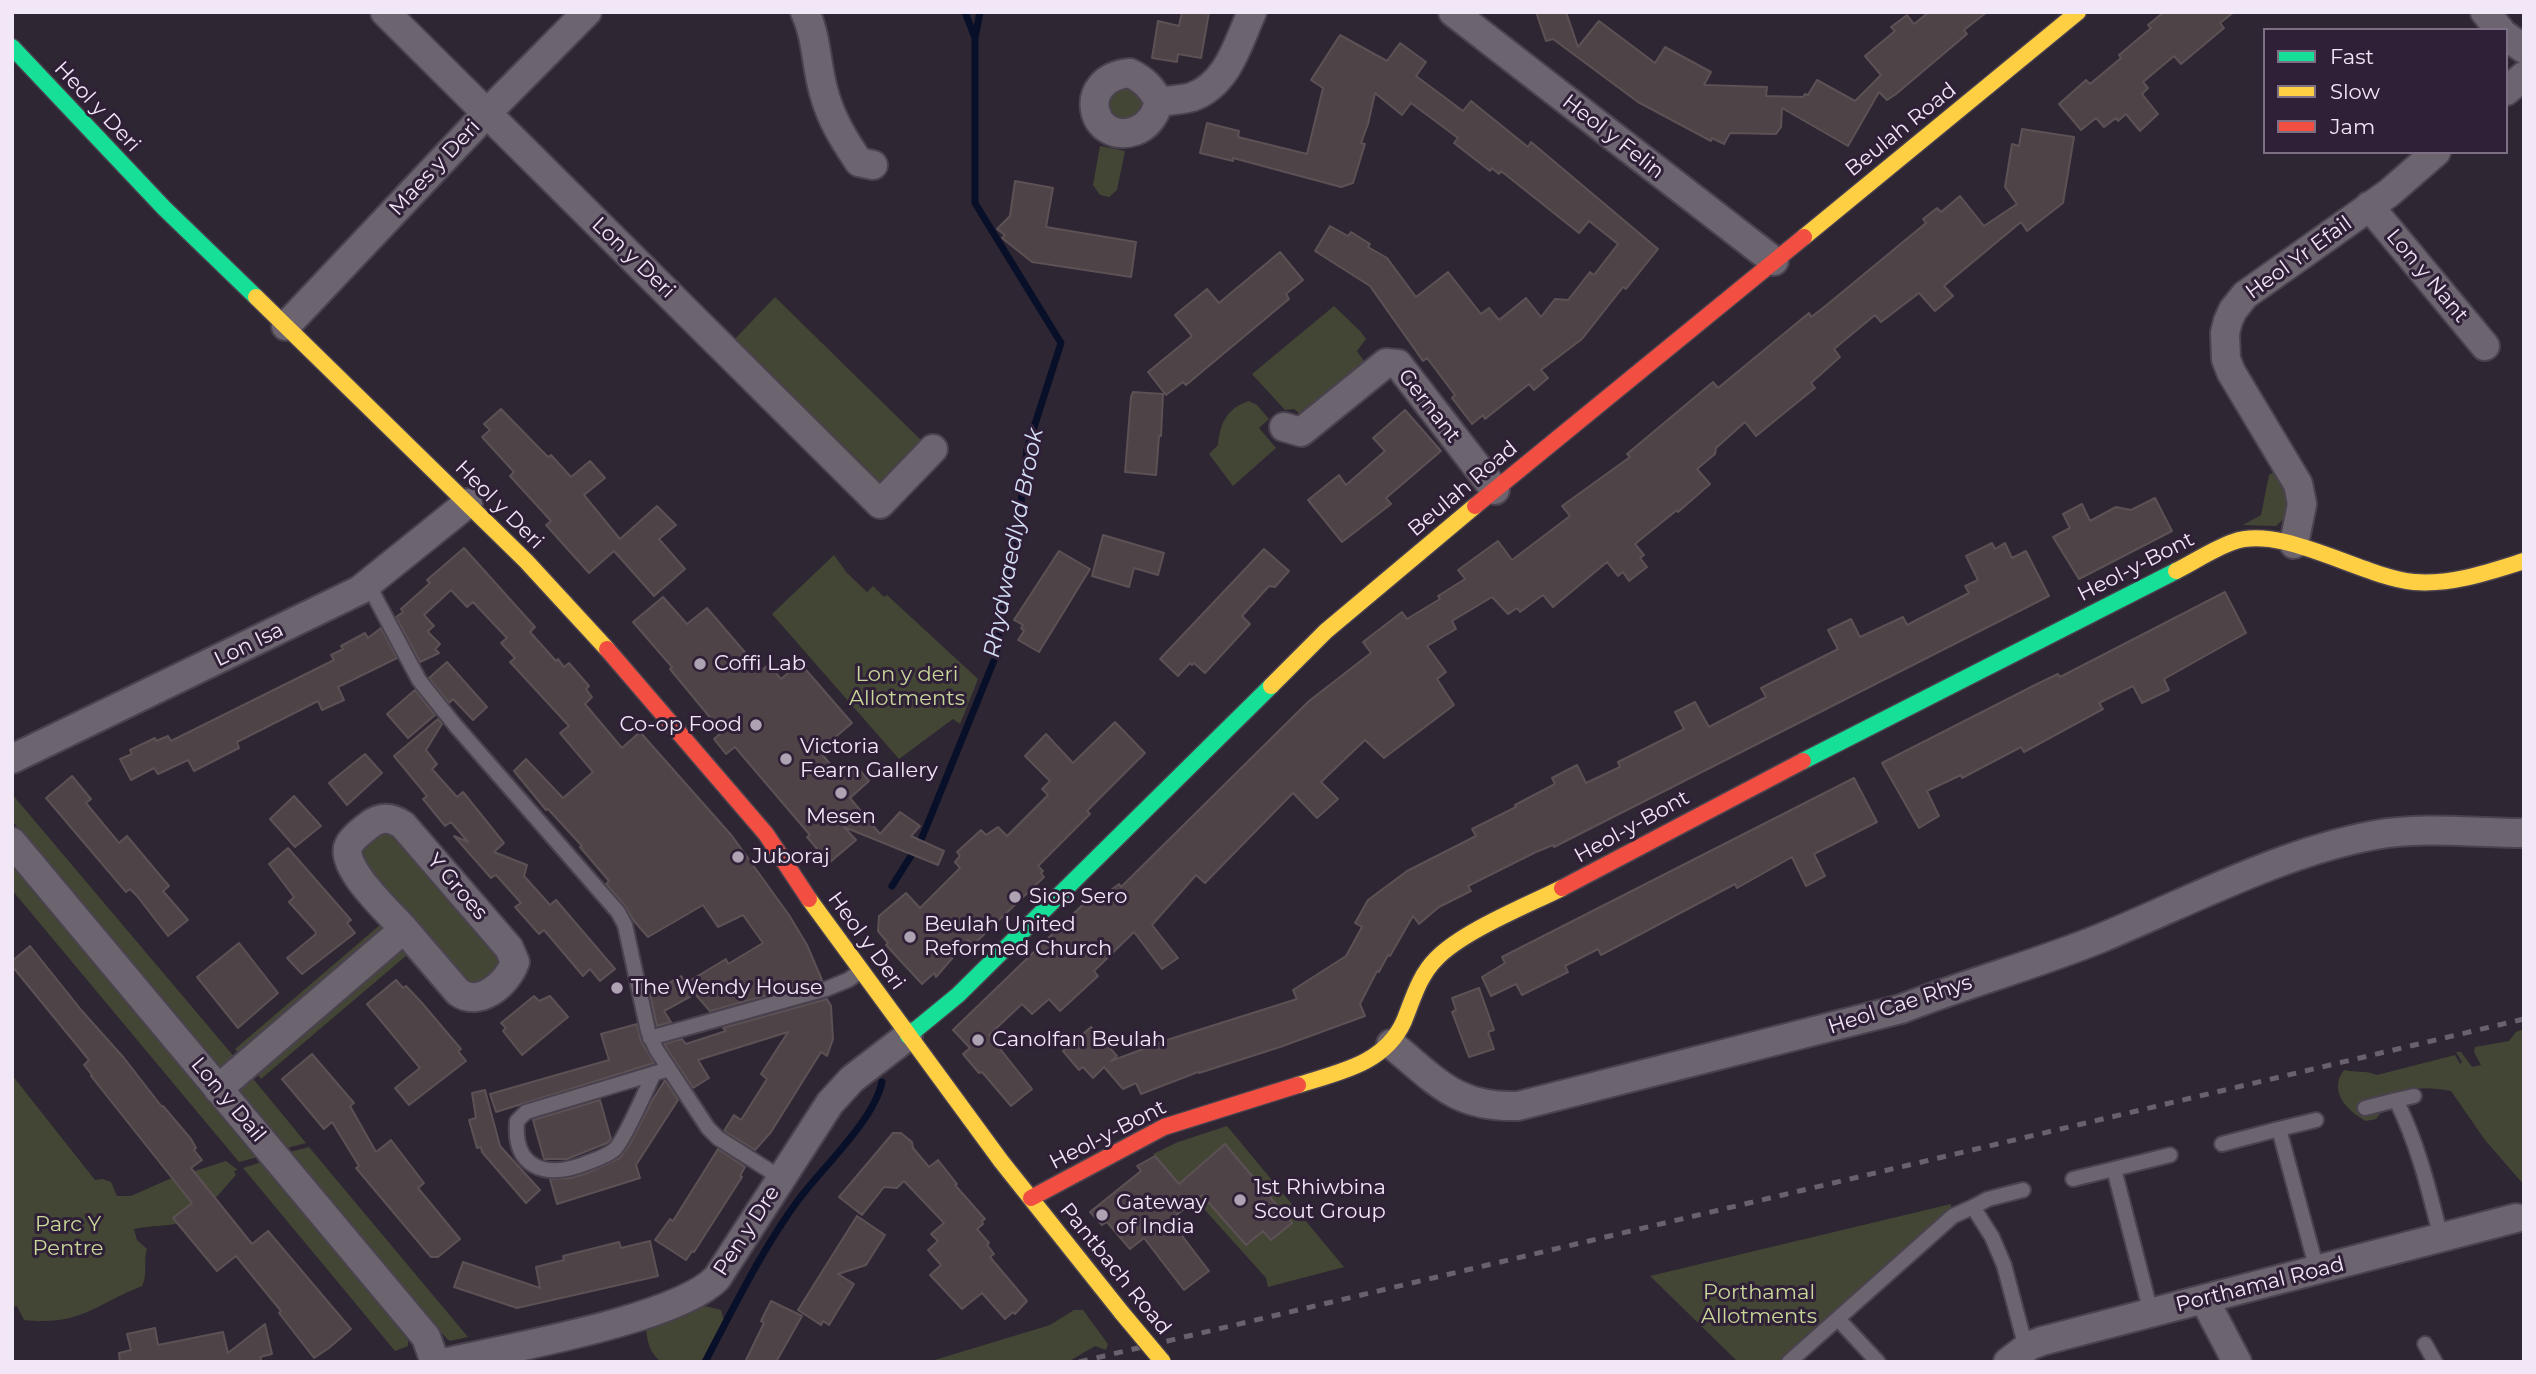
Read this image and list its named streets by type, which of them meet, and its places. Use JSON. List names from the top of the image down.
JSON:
{
  "streets": {
    "street": [
      "Heol y Deri",
      "Beulah Road",
      "Heol y Felin",
      "Maes y Deri",
      "Lon y Deri",
      "Heol Yr Efail",
      "Lon y Nant",
      "Gernant",
      "Heol-y-Bont",
      "Lon Isa",
      "Y Groes",
      "Heol Cae Rhys",
      "Lon y Dail",
      "Pen y Dre",
      "Pantbach Road",
      "Porthamal Road"
    ]
  },
  "crossings": [
    ["Heol y Deri", "Beulah Road"],
    ["Heol y Deri", "Maes y Deri"],
    ["Heol y Deri", "Lon Isa"],
    ["Heol y Deri", "Pen y Dre"],
    ["Heol y Deri", "Pantbach Road"],
    ["Beulah Road", "Heol y Felin"],
    ["Beulah Road", "Gernant"],
    ["Beulah Road", "Pen y Dre"],
    ["Beulah Road", "Pantbach Road"],
    ["Maes y Deri", "Lon y Deri"],
    ["Heol Yr Efail", "Lon y Nant"],
    ["Heol Yr Efail", "Heol-y-Bont"],
    ["Heol-y-Bont", "Heol Cae Rhys"],
    ["Heol-y-Bont", "Pantbach Road"],
    ["Pen y Dre", "Pantbach Road"]
  ],
  "water": ["Rhydwaedlyd Brook"],
  "parks": ["Lon y deri Allotments", "Parc Y Pentre", "Porthamal Allotments"],
  "places": [
    "Coffi Lab",
    "Co-op Food",
    "Victoria Fearn Gallery",
    "Mesen",
    "Juboraj",
    "Siop Sero",
    "Beulah United Reformed Church",
    "The Wendy House",
    "Canolfan Beulah",
    "1st Rhiwbina Scout Group",
    "Gateway of India"
  ],
  "legend": ["Fast", "Slow", "Jam"]
}
